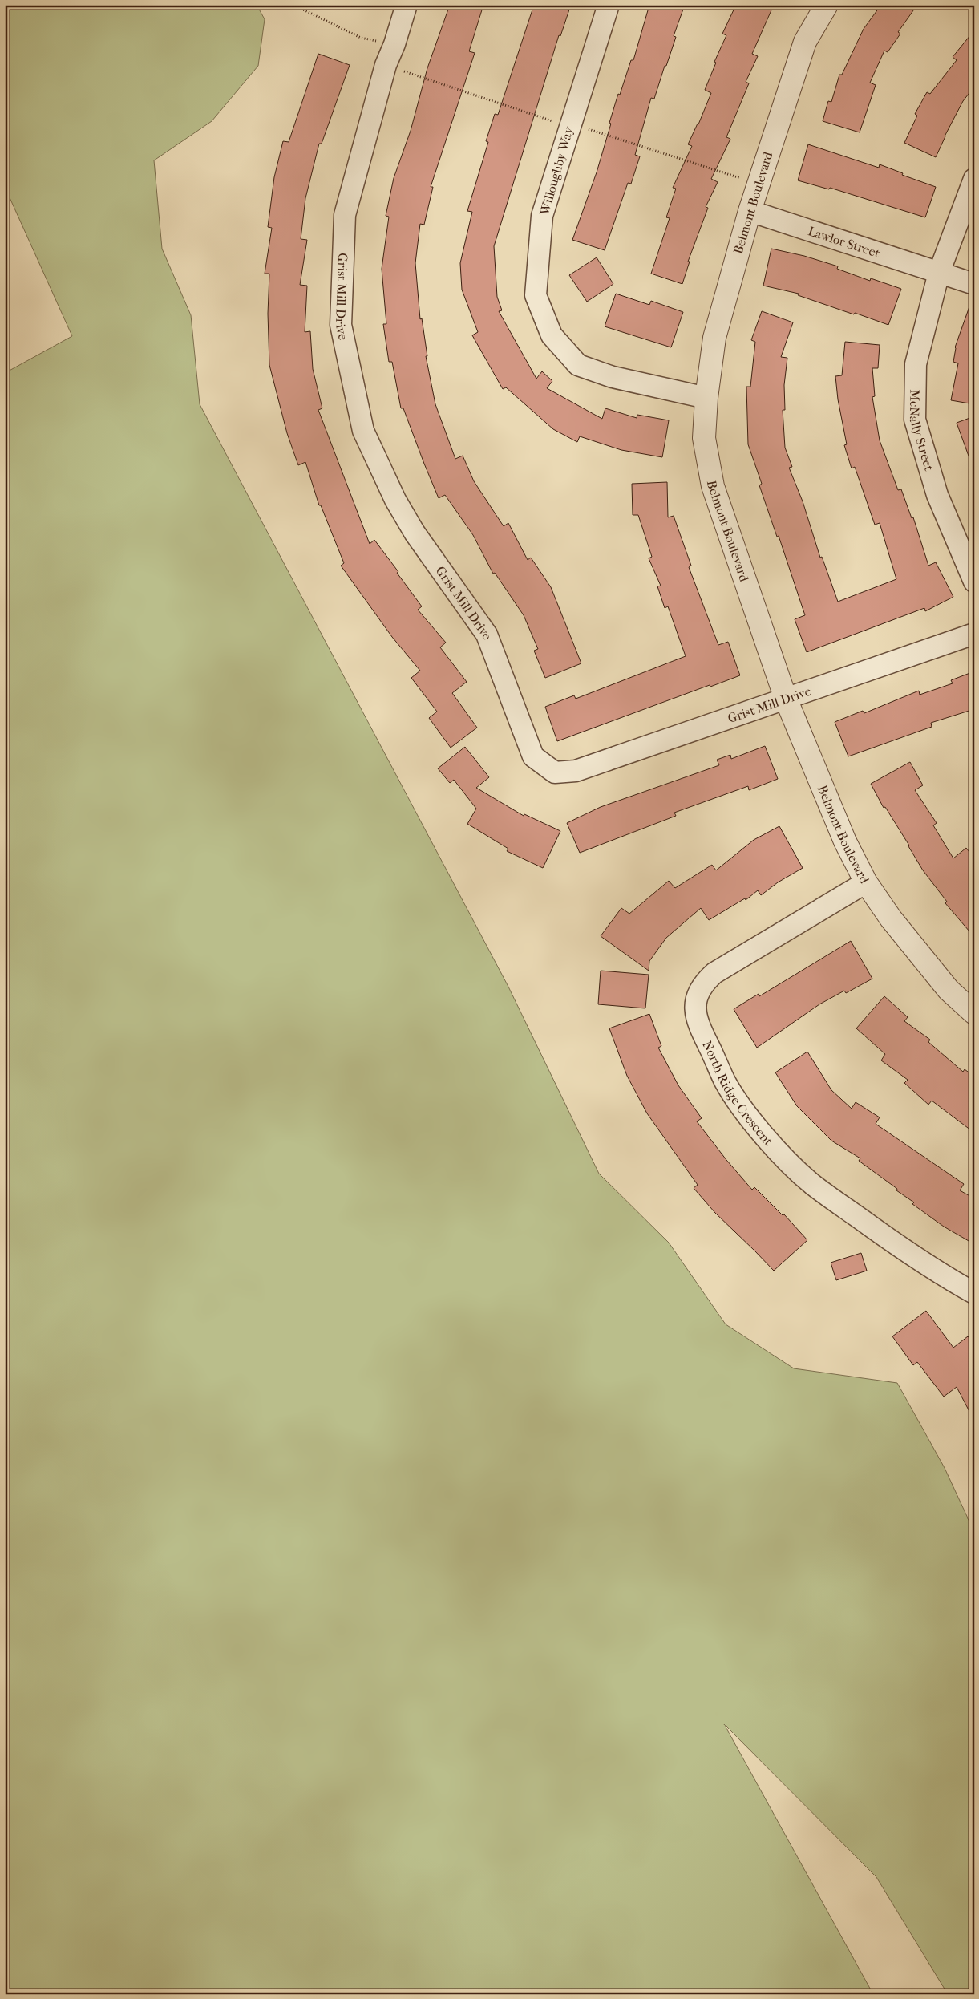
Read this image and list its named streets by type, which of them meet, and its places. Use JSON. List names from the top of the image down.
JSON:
{
  "streets": {
    "street": [
      "Willoughby Way",
      "Belmont Boulevard",
      "Lawlor Street",
      "Grist Mill Drive",
      "McNally Street",
      "North Ridge Crescent"
    ]
  },
  "crossings": [
    ["Willoughby Way", "Belmont Boulevard"],
    ["Belmont Boulevard", "Lawlor Street"],
    ["Belmont Boulevard", "Grist Mill Drive"],
    ["Belmont Boulevard", "North Ridge Crescent"],
    ["Lawlor Street", "McNally Street"]
  ]
}
